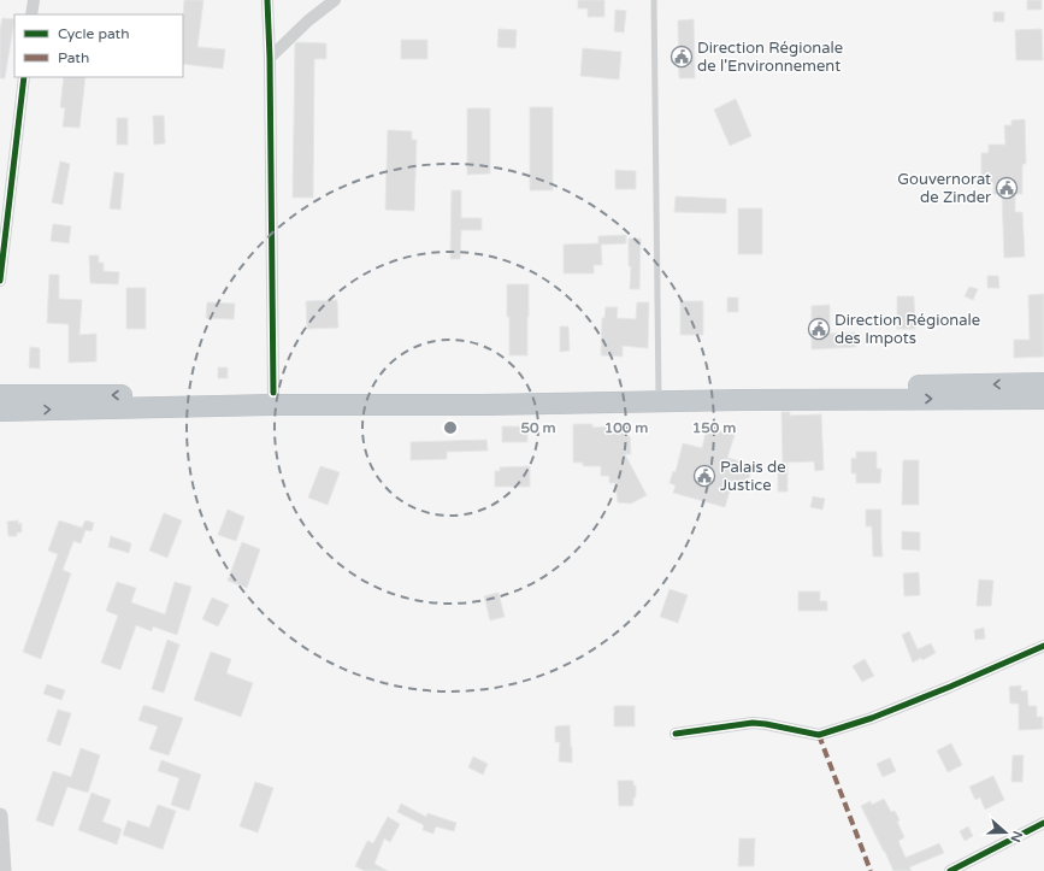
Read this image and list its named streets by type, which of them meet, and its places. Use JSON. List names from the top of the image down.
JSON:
{
  "places": {
    "public building": [
      "Direction Régionale de l'Environnement",
      "Gouvernorat de Zinder",
      "Direction Régionale des Impots",
      "Palais de Justice"
    ]
  },
  "legend": ["Cycle path", "Path"],
  "north": "right",
  "rings": ["50 m", "100 m", "150 m"]
}
